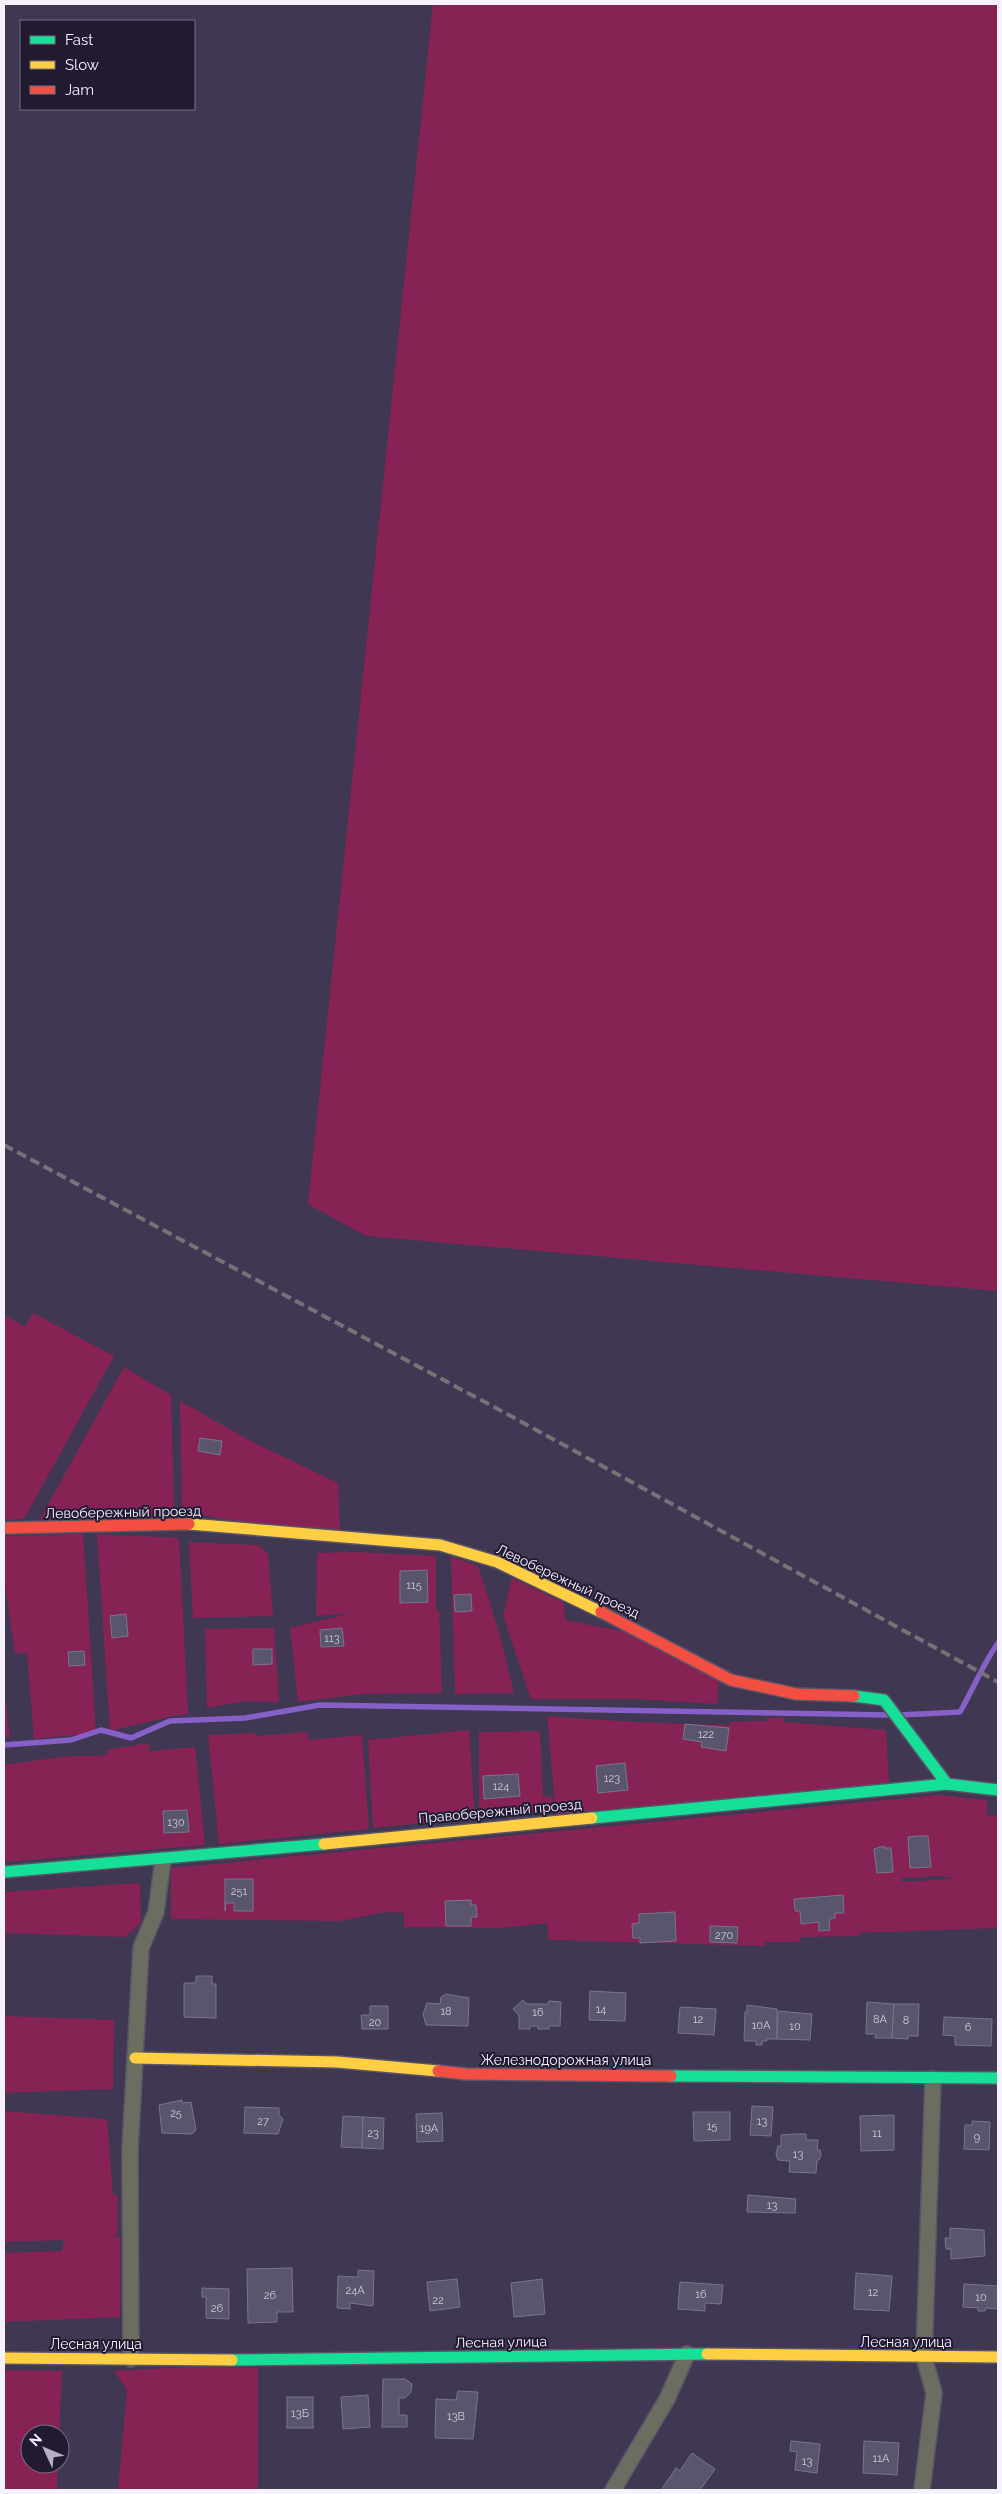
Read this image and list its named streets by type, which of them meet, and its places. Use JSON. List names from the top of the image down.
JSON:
{
  "streets": {
    "street": [
      "Левобережный проезд",
      "Правобережный проезд",
      "Железнодорожная улица",
      "Лесная улица"
    ]
  },
  "crossings": [
    ["Левобережный проезд", "Правобережный проезд"]
  ],
  "house_numbers": [
    "115",
    "113",
    "122",
    "123",
    "124",
    "130",
    "251",
    "270",
    "14",
    "18",
    "16",
    "12",
    "8А",
    "8",
    "20",
    "10А",
    "10",
    "6",
    "25",
    "27",
    "13",
    "15",
    "19А",
    "23",
    "11",
    "9",
    "13",
    "13",
    "24А",
    "12",
    "16",
    "26",
    "10",
    "22",
    "26",
    "13Б",
    "13В",
    "11А",
    "13"
  ],
  "legend": ["Fast", "Slow", "Jam"],
  "north": "top left"
}
